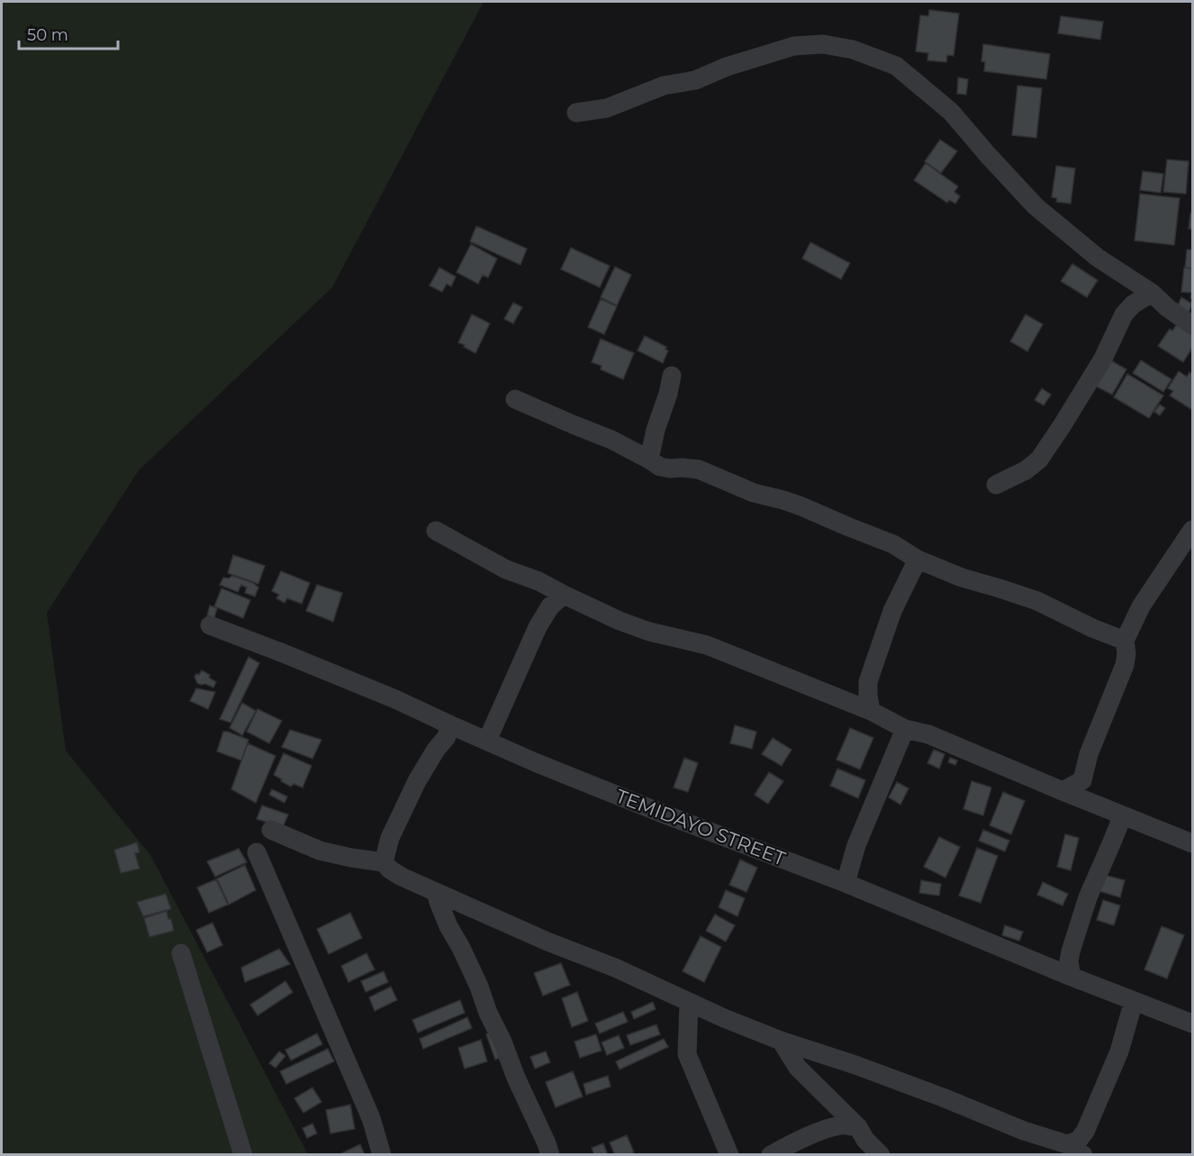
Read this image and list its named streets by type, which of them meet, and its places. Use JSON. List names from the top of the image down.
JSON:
{
  "streets": {
    "street": ["TEMIDAYO STREET"]
  },
  "scale_bar": "50 m"
}
